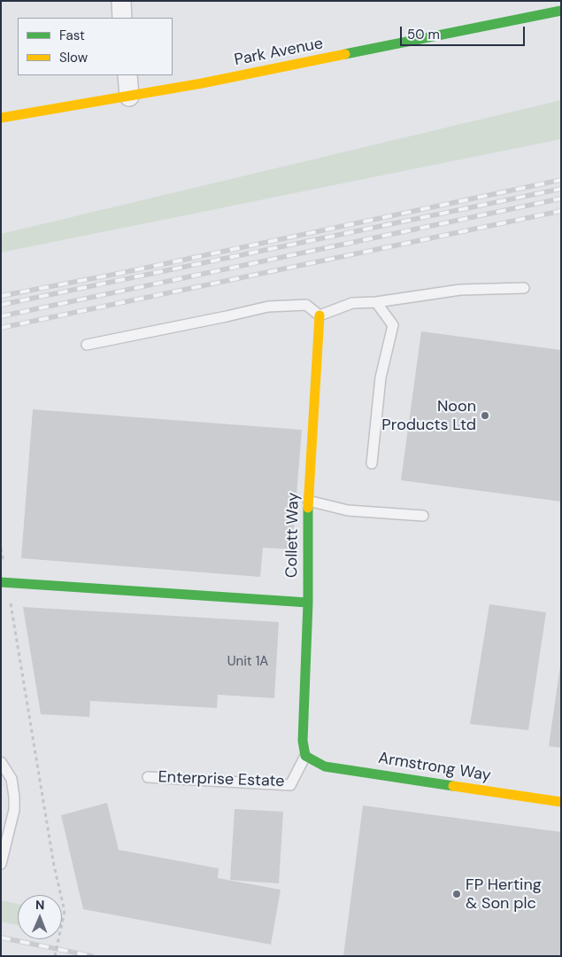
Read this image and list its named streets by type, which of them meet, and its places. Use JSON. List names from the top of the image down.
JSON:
{
  "streets": {
    "street": ["Park Avenue", "Collett Way", "Armstrong Way"],
    "lane": ["Enterprise Estate"]
  },
  "crossings": [
    ["Collett Way", "Armstrong Way"],
    ["Collett Way", "Enterprise Estate"],
    ["Armstrong Way", "Enterprise Estate"]
  ],
  "places": ["Noon Products Ltd", "FP Herting & Son plc"],
  "house_numbers": ["Unit 1A"],
  "legend": ["Fast", "Slow"],
  "scale_bar": "50 m",
  "north": "top"
}
